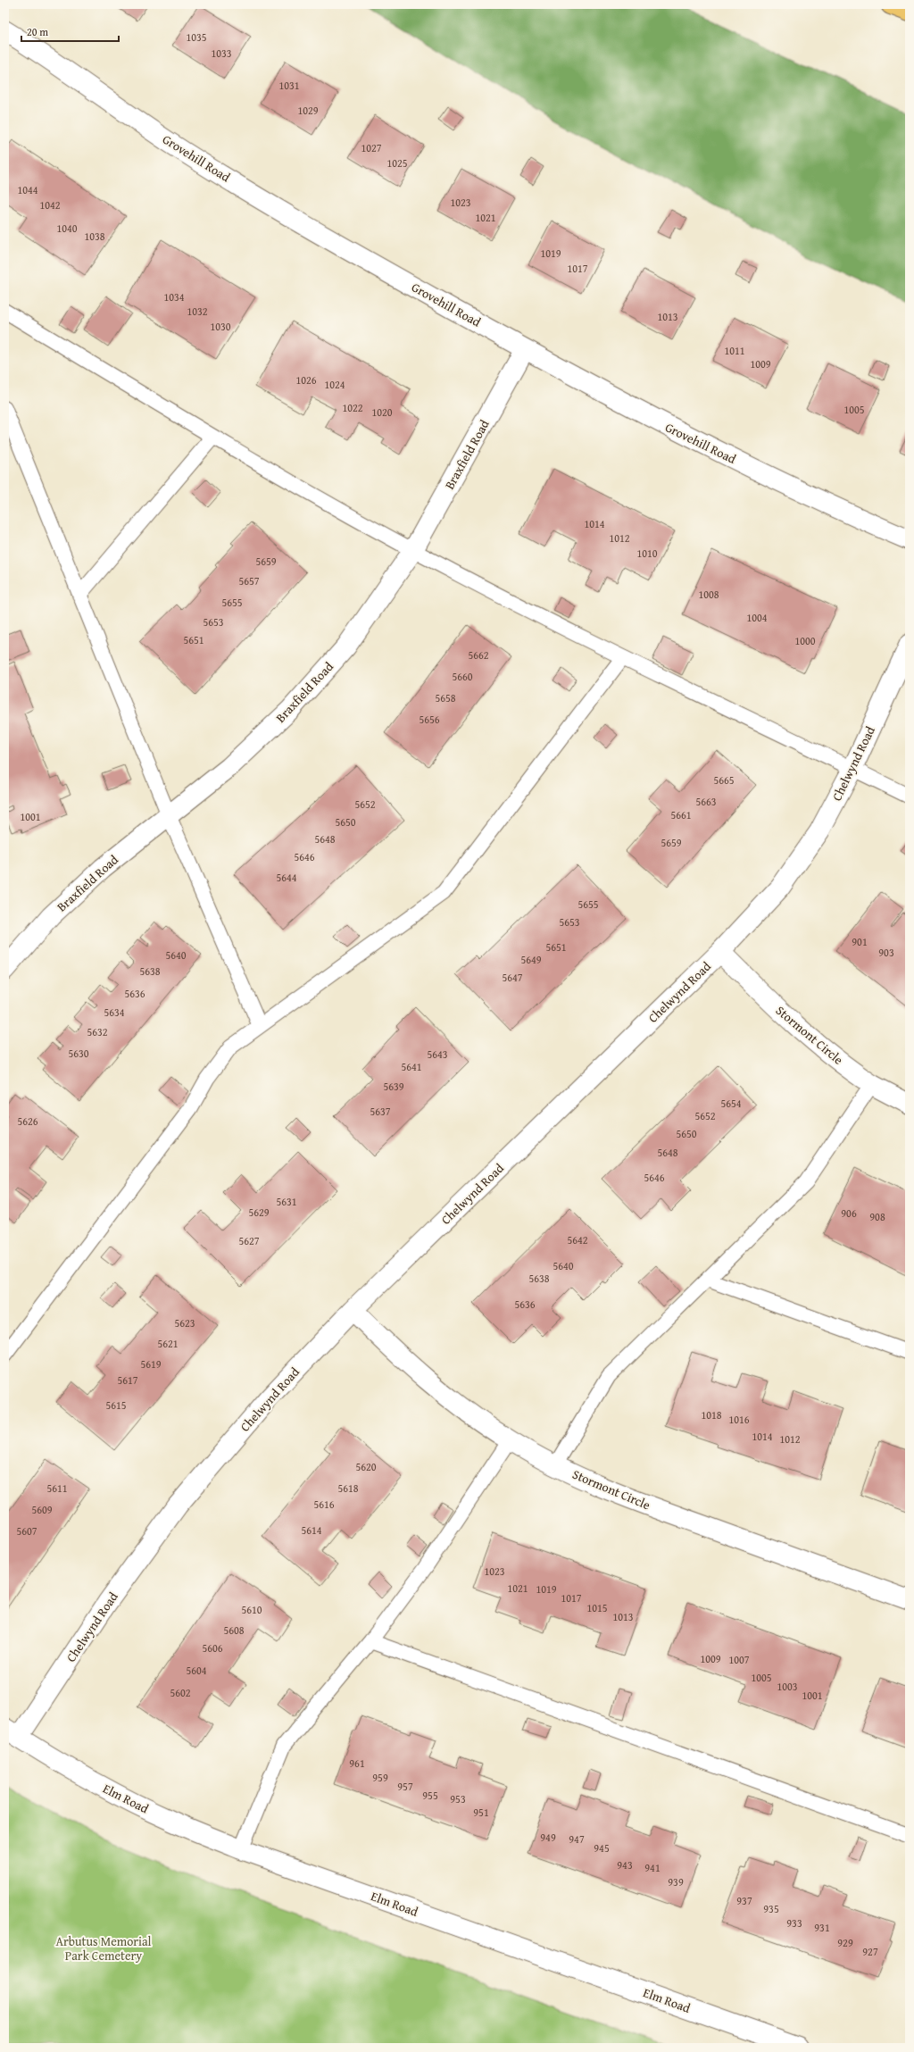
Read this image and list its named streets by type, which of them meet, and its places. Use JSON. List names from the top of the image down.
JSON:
{
  "streets": {
    "street": [
      "Grovehill Road",
      "Braxfield Road",
      "Chelwynd Road",
      "Stormont Circle",
      "Elm Road"
    ]
  },
  "crossings": [
    ["Grovehill Road", "Braxfield Road"],
    ["Chelwynd Road", "Stormont Circle"],
    ["Chelwynd Road", "Elm Road"]
  ],
  "parks": ["Arbutus Memorial Park Cemetery"],
  "house_numbers": [
    "1035",
    "1033",
    "1031",
    "1029",
    "1027",
    "1025",
    "1044",
    "1023",
    "1042",
    "1021",
    "1040",
    "1038",
    "1019",
    "1017",
    "1034",
    "1032",
    "1013",
    "1030",
    "1011",
    "1009",
    "1026",
    "1024",
    "1022",
    "1005",
    "1020",
    "1014",
    "1012",
    "1010",
    "5659",
    "5657",
    "1008",
    "5655",
    "1004",
    "5653",
    "5651",
    "1000",
    "5662",
    "5660",
    "5658",
    "5656",
    "5665",
    "5663",
    "5652",
    "5661",
    "1001",
    "5650",
    "5648",
    "5659",
    "5646",
    "5644",
    "5655",
    "5653",
    "901",
    "5651",
    "903",
    "5640",
    "5649",
    "5638",
    "5647",
    "5636",
    "5634",
    "5632",
    "5630",
    "5643",
    "5641",
    "5639",
    "5654",
    "5637",
    "5652",
    "5626",
    "5650",
    "5648",
    "5646",
    "5631",
    "5629",
    "906",
    "908",
    "5642",
    "5627",
    "5640",
    "5638",
    "5636",
    "5623",
    "5621",
    "5619",
    "5617",
    "5615",
    "1018",
    "1016",
    "1014",
    "1012",
    "5620",
    "5611",
    "5618",
    "5616",
    "5609",
    "5614",
    "5607",
    "1023",
    "1021",
    "1019",
    "1017",
    "1015",
    "5610",
    "1013",
    "5608",
    "5606",
    "1009",
    "1007",
    "5604",
    "1005",
    "1003",
    "5602",
    "1001",
    "961",
    "959",
    "957",
    "955",
    "953",
    "951",
    "949",
    "947",
    "945",
    "943",
    "941",
    "939",
    "937",
    "935",
    "933",
    "931",
    "929",
    "927"
  ],
  "scale_bar": "20 m"
}
